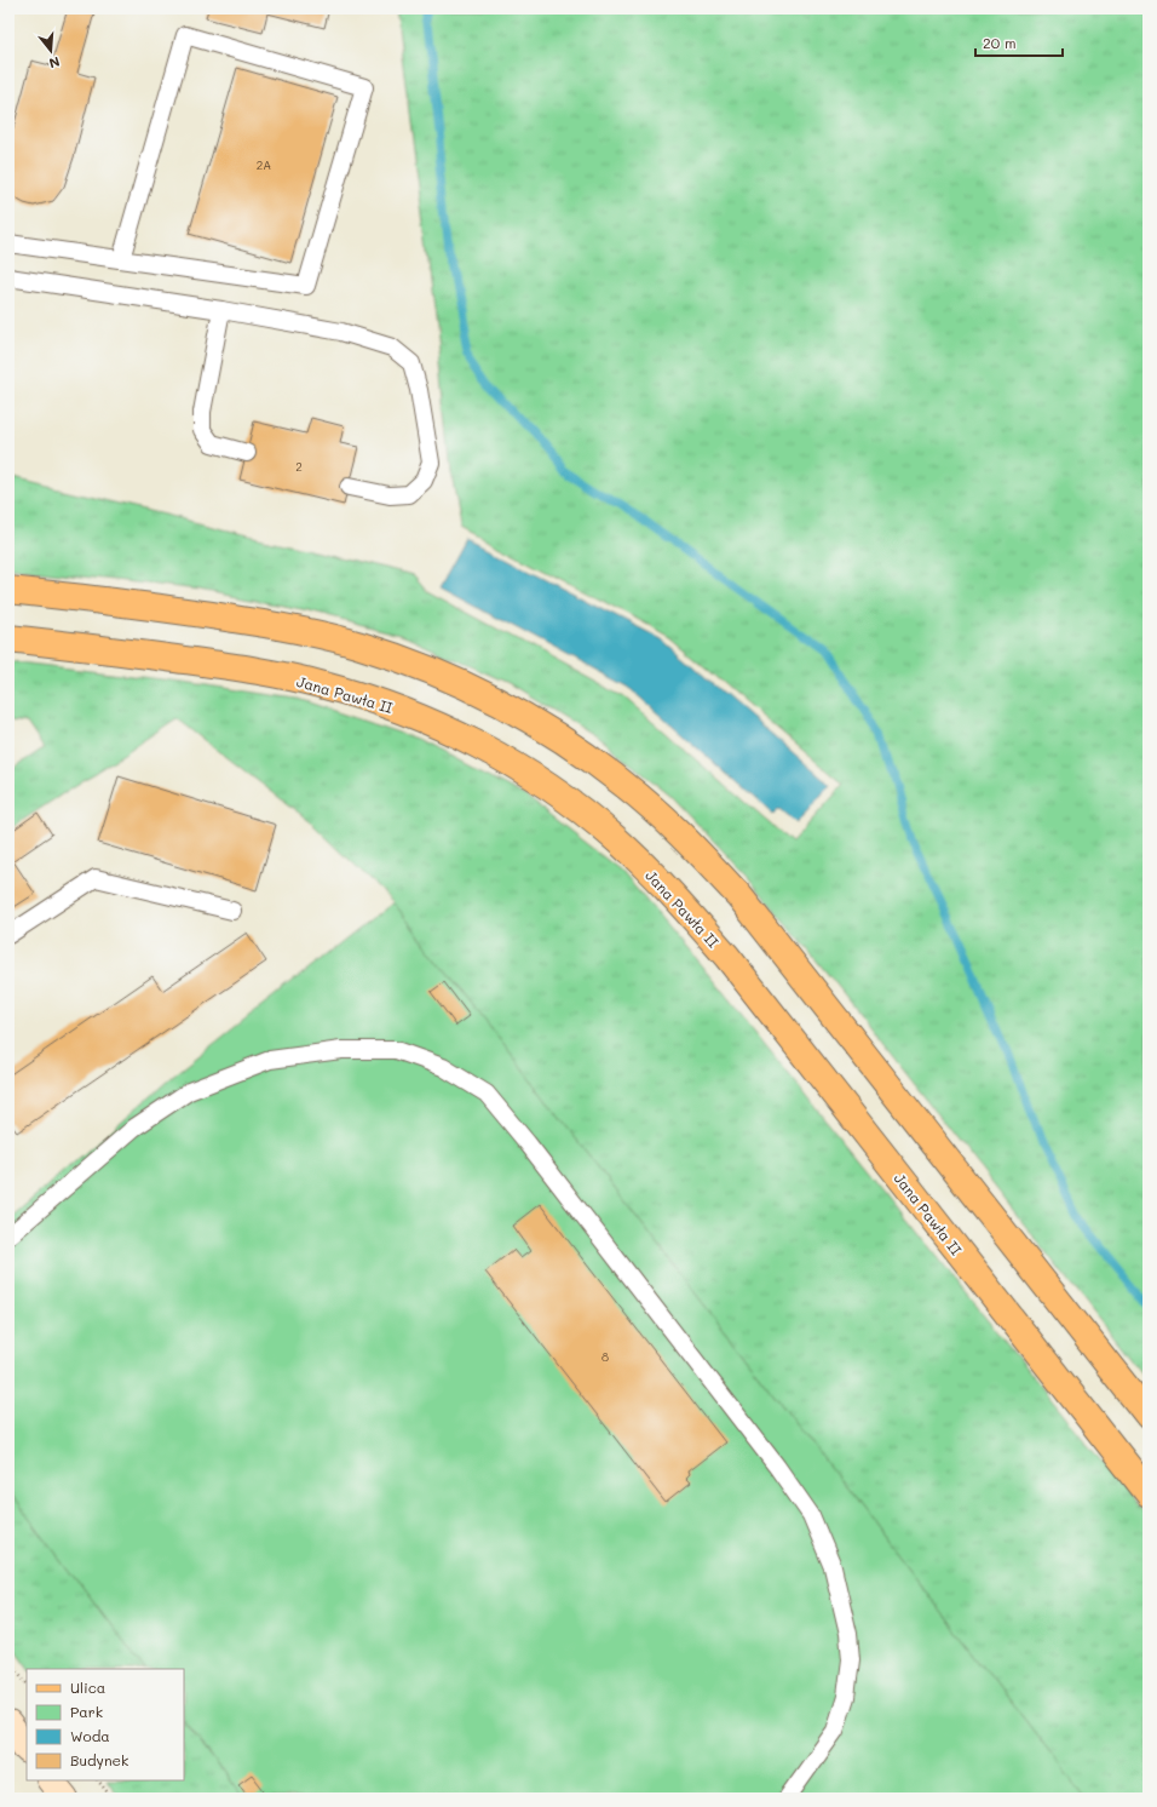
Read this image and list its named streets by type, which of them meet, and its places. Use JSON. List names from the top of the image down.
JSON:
{
  "streets": {
    "main road": ["Jana Pawła II"]
  },
  "house_numbers": ["2A", "2", "8"],
  "legend": [
    "Ulica",
    "Park",
    "Woda",
    "Budynek"
  ],
  "scale_bar": "20 m",
  "north": "bottom"
}
